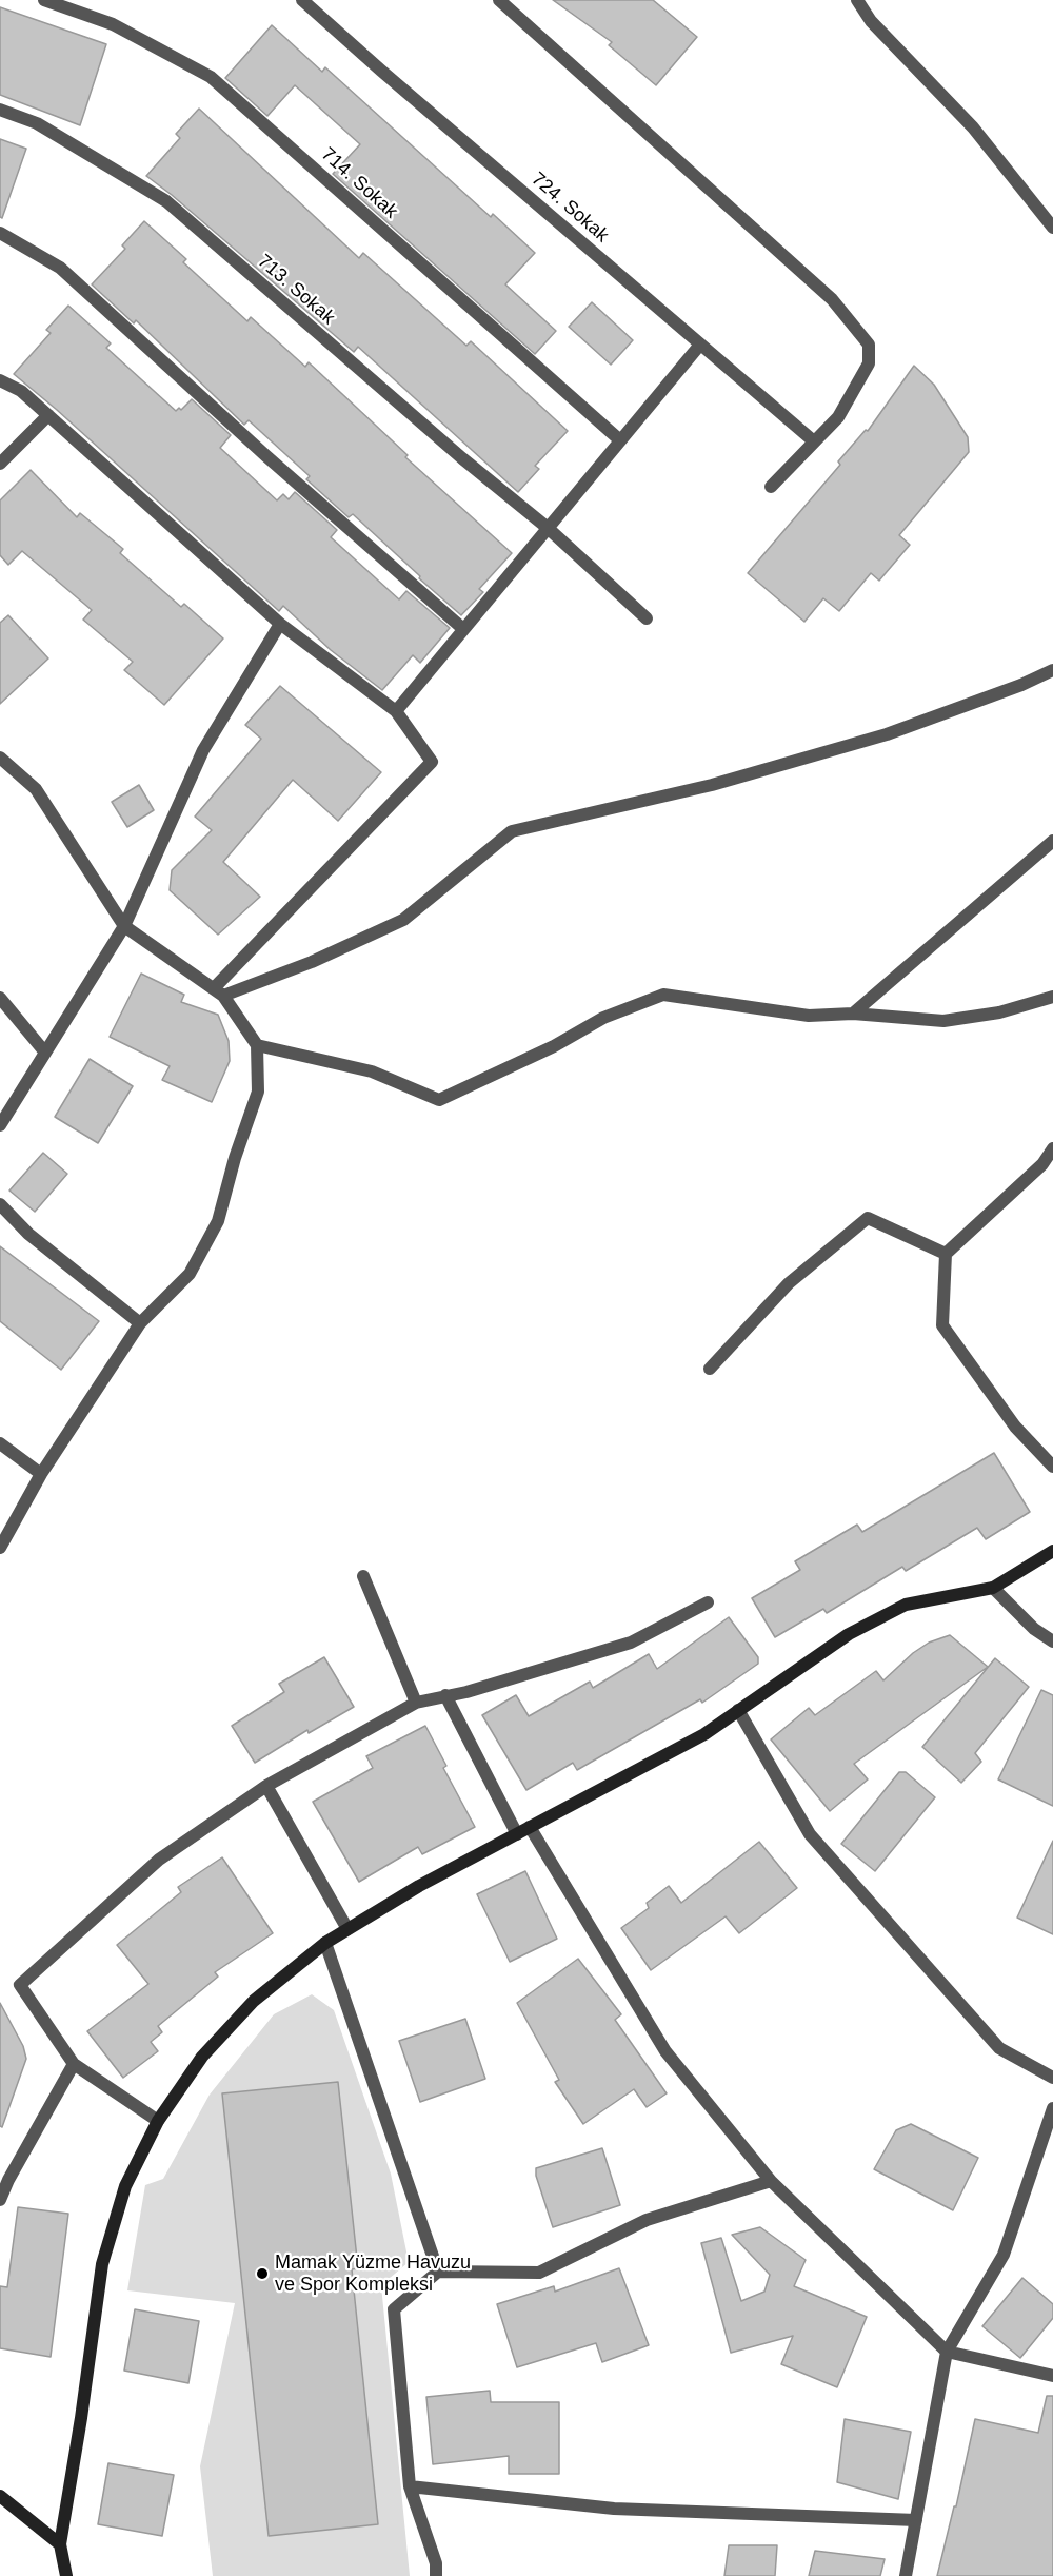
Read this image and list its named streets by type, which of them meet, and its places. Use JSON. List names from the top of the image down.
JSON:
{
  "streets": {
    "street": ["714. Sokak", "724. Sokak", "713. Sokak"]
  },
  "places": ["Mamak Yüzme Havuzu ve Spor Kompleksi"]
}
